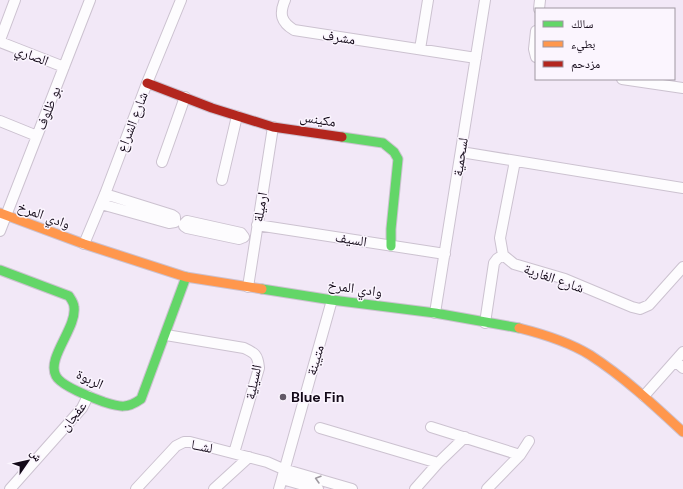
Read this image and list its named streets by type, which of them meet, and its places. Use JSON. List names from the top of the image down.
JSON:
{
  "streets": {
    "street": [
      "مشرف",
      "الصاري",
      "بو ظلوف",
      "مكينس",
      "شارع الشراع",
      "لسحمية",
      "ارميلة",
      "وادي المرخ",
      "السيف",
      "شارع الغارية",
      "متيبنة",
      "الربوة",
      "السيلية",
      "عفجان",
      "لشــا"
    ]
  },
  "crossings": [
    ["مشرف", "لسحمية"],
    ["الصاري", "بو ظلوف"],
    ["بو ظلوف", "وادي المرخ"],
    ["مكينس", "شارع الشراع"],
    ["مكينس", "ارميلة"],
    ["مكينس", "السيف"],
    ["شارع الشراع", "وادي المرخ"],
    ["لسحمية", "وادي المرخ"],
    ["لسحمية", "السيف"],
    ["ارميلة", "وادي المرخ"],
    ["ارميلة", "السيف"],
    ["وادي المرخ", "متيبنة"],
    ["وادي المرخ", "الربوة"],
    ["متيبنة", "لشــا"],
    ["الربوة", "السيلية"],
    ["الربوة", "عفجان"],
    ["السيلية", "لشــا"]
  ],
  "places": ["Blue Fin"],
  "legend": ["سالك", "بطيء", "مزدحم"],
  "north": "top right"
}
